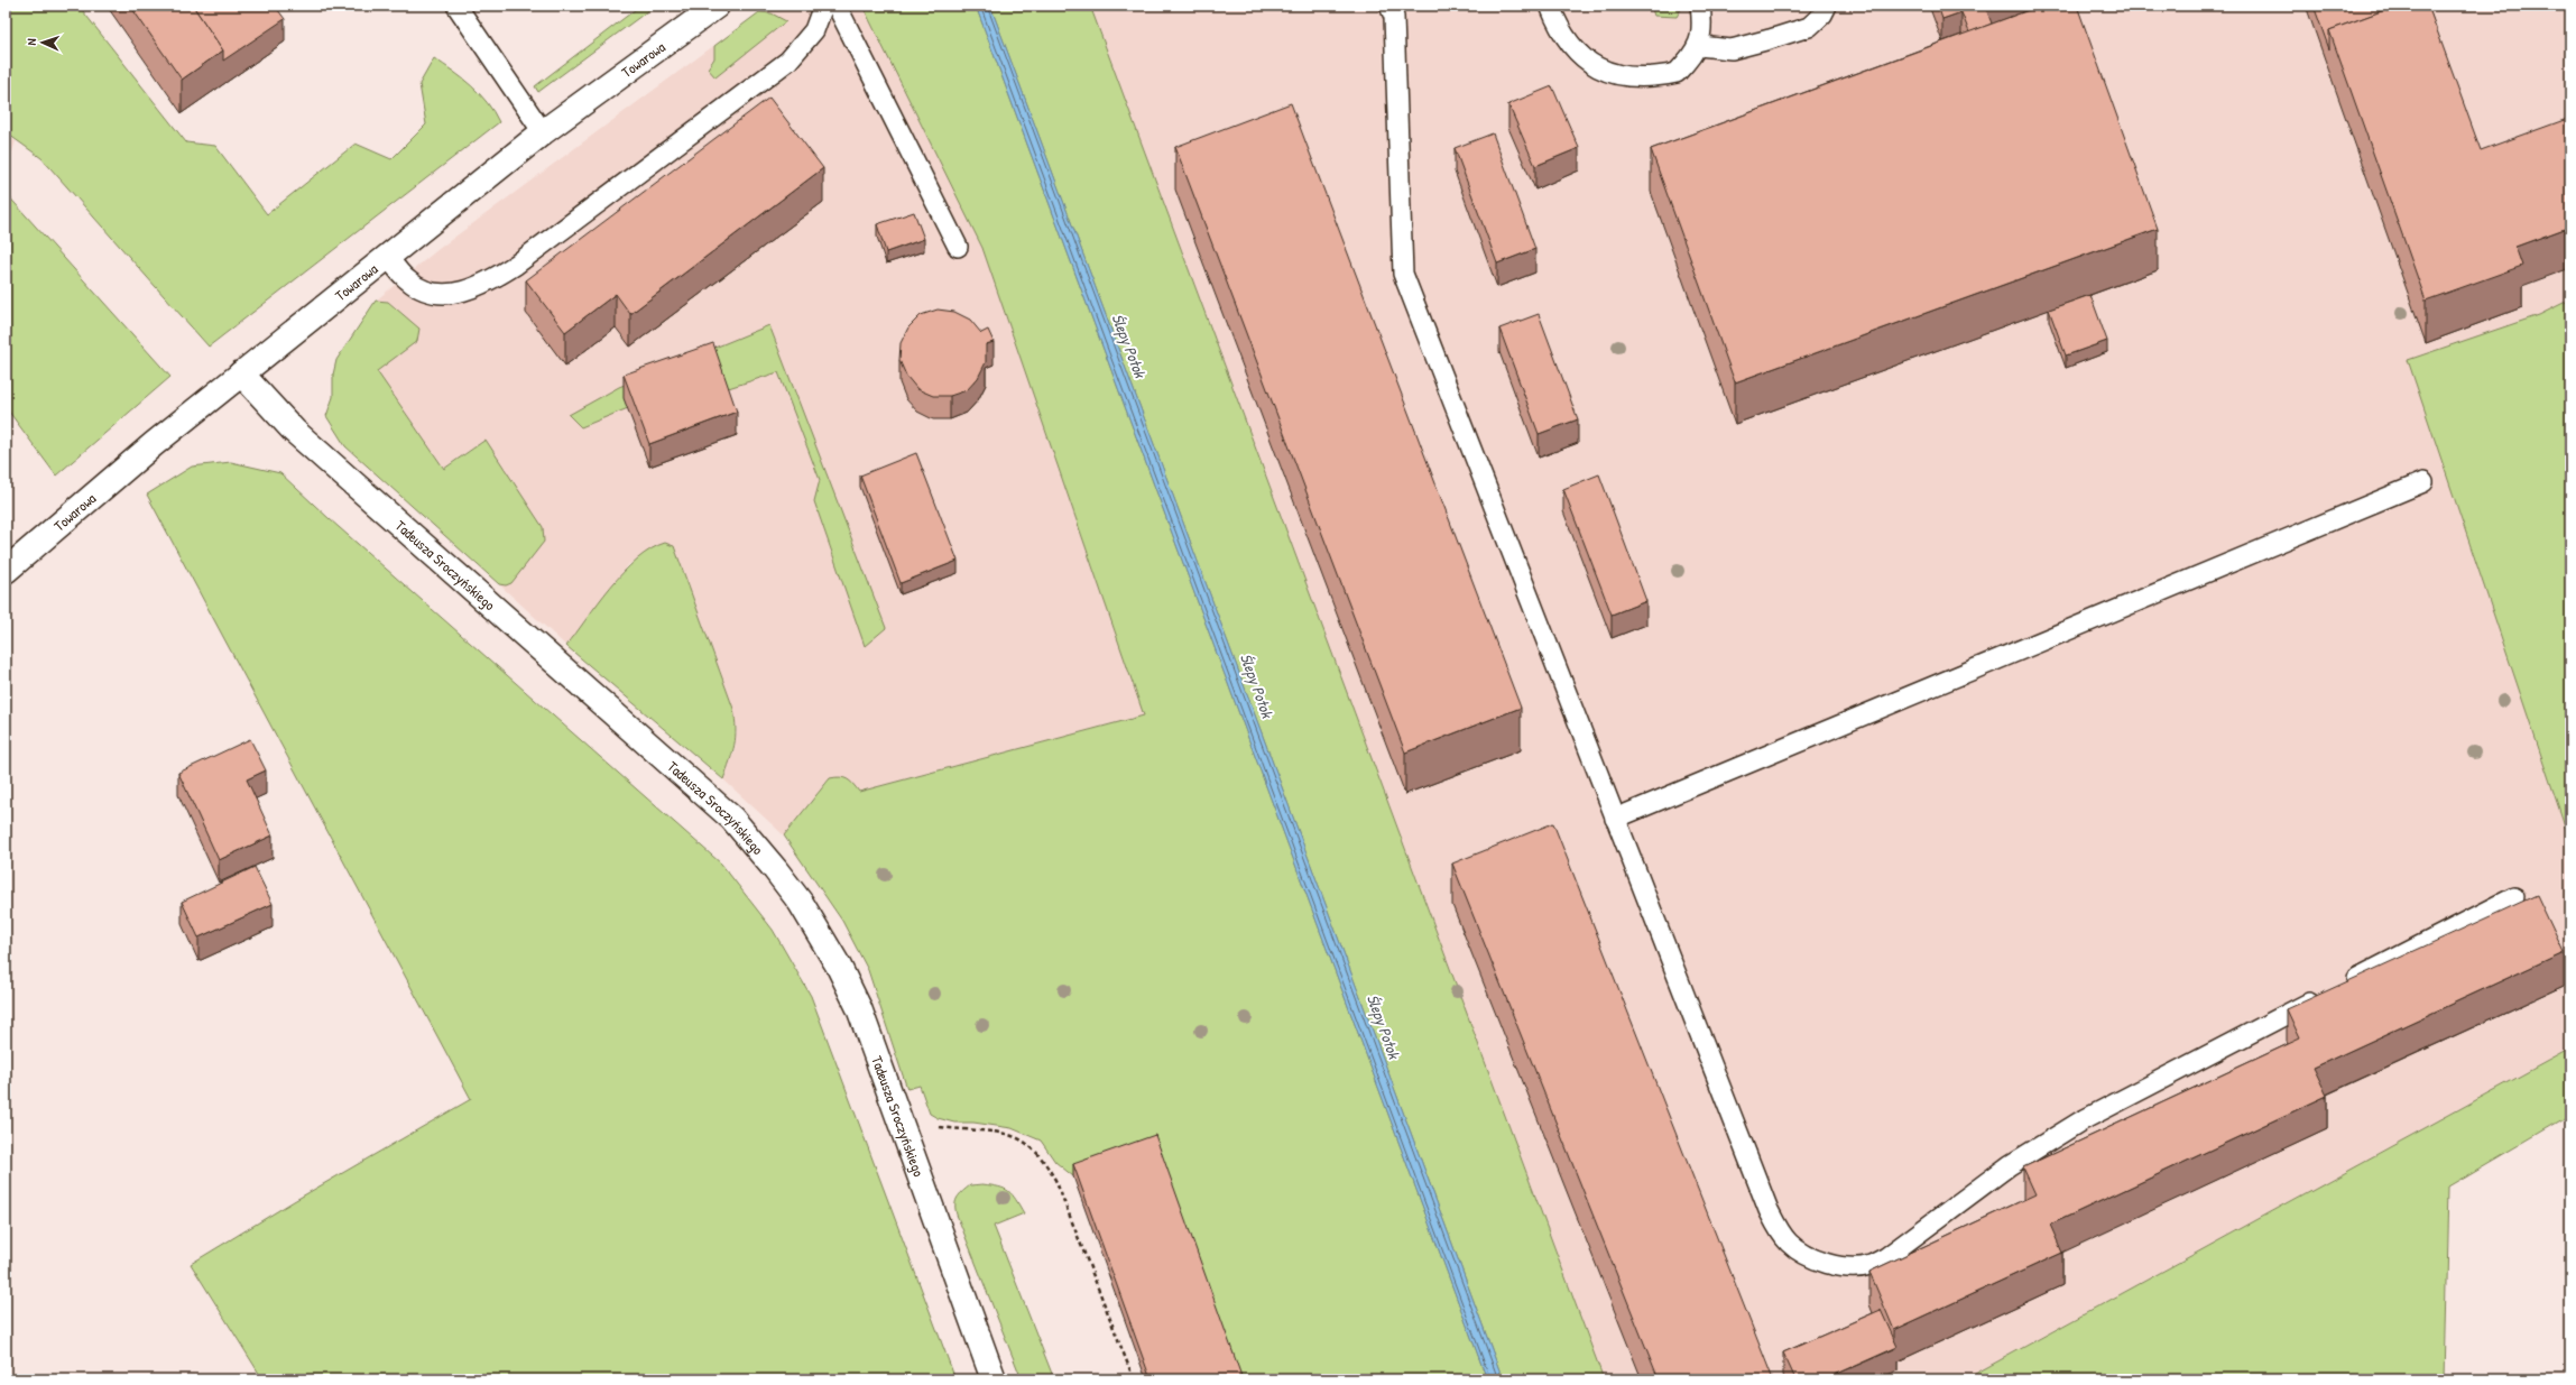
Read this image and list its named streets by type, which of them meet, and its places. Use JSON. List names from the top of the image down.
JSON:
{
  "streets": {
    "street": ["Towarowa", "Tadeusza Sroczyńskiego"]
  },
  "crossings": [
    ["Towarowa", "Tadeusza Sroczyńskiego"]
  ],
  "water": ["Ślepy Potok"],
  "north": "left"
}
